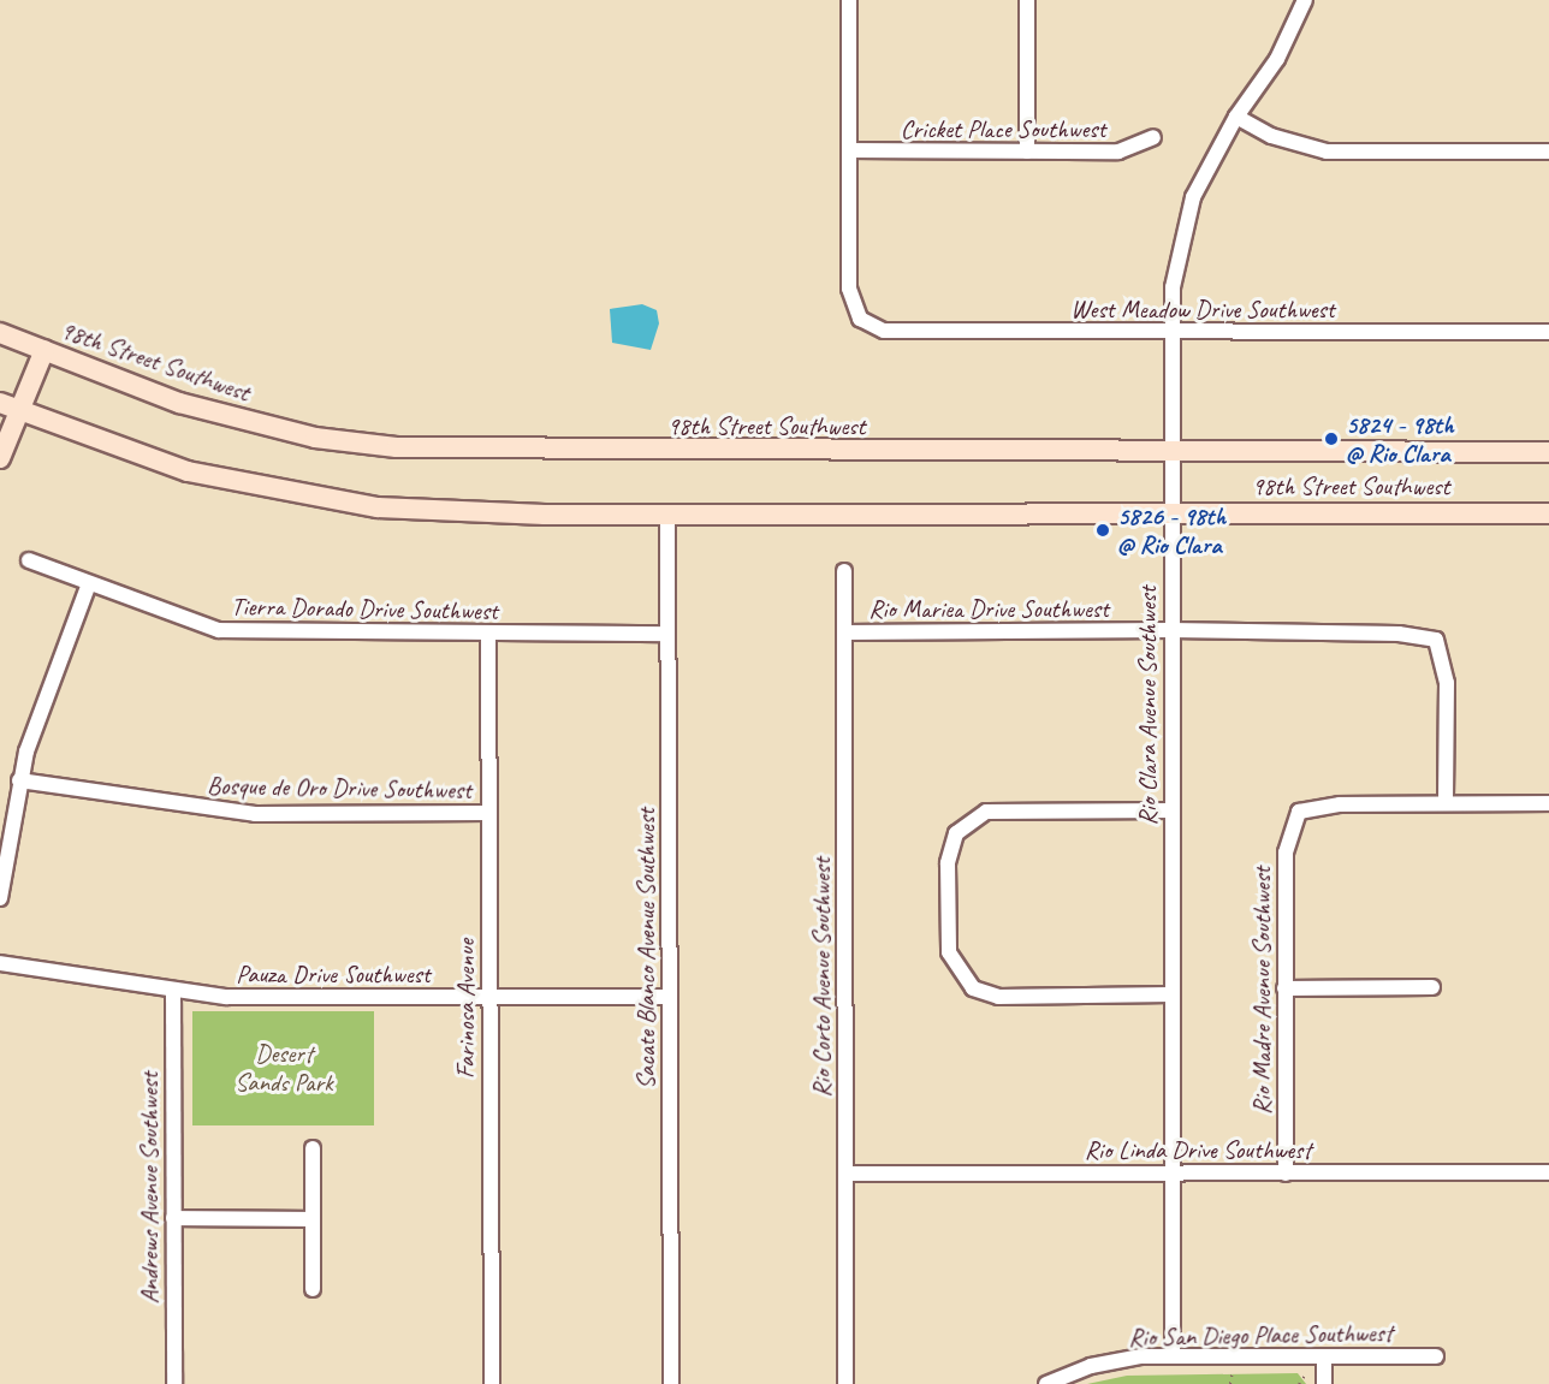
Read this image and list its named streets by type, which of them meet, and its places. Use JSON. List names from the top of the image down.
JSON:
{
  "streets": {
    "main road": ["98th Street Southwest"],
    "street": [
      "Cricket Place Southwest",
      "West Meadow Drive Southwest",
      "Tierra Dorado Drive Southwest",
      "Rio Mariea Drive Southwest",
      "Rio Clara Avenue Southwest",
      "Bosque de Oro Drive Southwest",
      "Sacate Blanco Avenue Southwest",
      "Pauza Drive Southwest",
      "Rio Corto Avenue Southwest",
      "Rio Madre Avenue Southwest",
      "Farinosa Avenue",
      "Rio Linda Drive Southwest",
      "Andrews Avenue Southwest",
      "Rio San Diego Place Southwest"
    ]
  },
  "crossings": [
    ["Cricket Place Southwest", "West Meadow Drive Southwest"],
    ["West Meadow Drive Southwest", "Rio Clara Avenue Southwest"],
    ["98th Street Southwest", "Rio Clara Avenue Southwest"],
    ["98th Street Southwest", "Sacate Blanco Avenue Southwest"],
    ["Tierra Dorado Drive Southwest", "Sacate Blanco Avenue Southwest"],
    ["Tierra Dorado Drive Southwest", "Farinosa Avenue"],
    ["Rio Mariea Drive Southwest", "Rio Clara Avenue Southwest"],
    ["Rio Mariea Drive Southwest", "Rio Corto Avenue Southwest"],
    ["Rio Mariea Drive Southwest", "Rio Madre Avenue Southwest"],
    ["Rio Clara Avenue Southwest", "Rio Linda Drive Southwest"],
    ["Rio Clara Avenue Southwest", "Rio San Diego Place Southwest"],
    ["Bosque de Oro Drive Southwest", "Farinosa Avenue"],
    ["Sacate Blanco Avenue Southwest", "Pauza Drive Southwest"],
    ["Pauza Drive Southwest", "Farinosa Avenue"],
    ["Pauza Drive Southwest", "Andrews Avenue Southwest"],
    ["Rio Corto Avenue Southwest", "Rio Linda Drive Southwest"],
    ["Rio Madre Avenue Southwest", "Rio Linda Drive Southwest"]
  ],
  "parks": ["Desert Sands Park"],
  "places": ["5824 - 98th @ Rio Clara", "5826 - 98th @ Rio Clara"]
}
